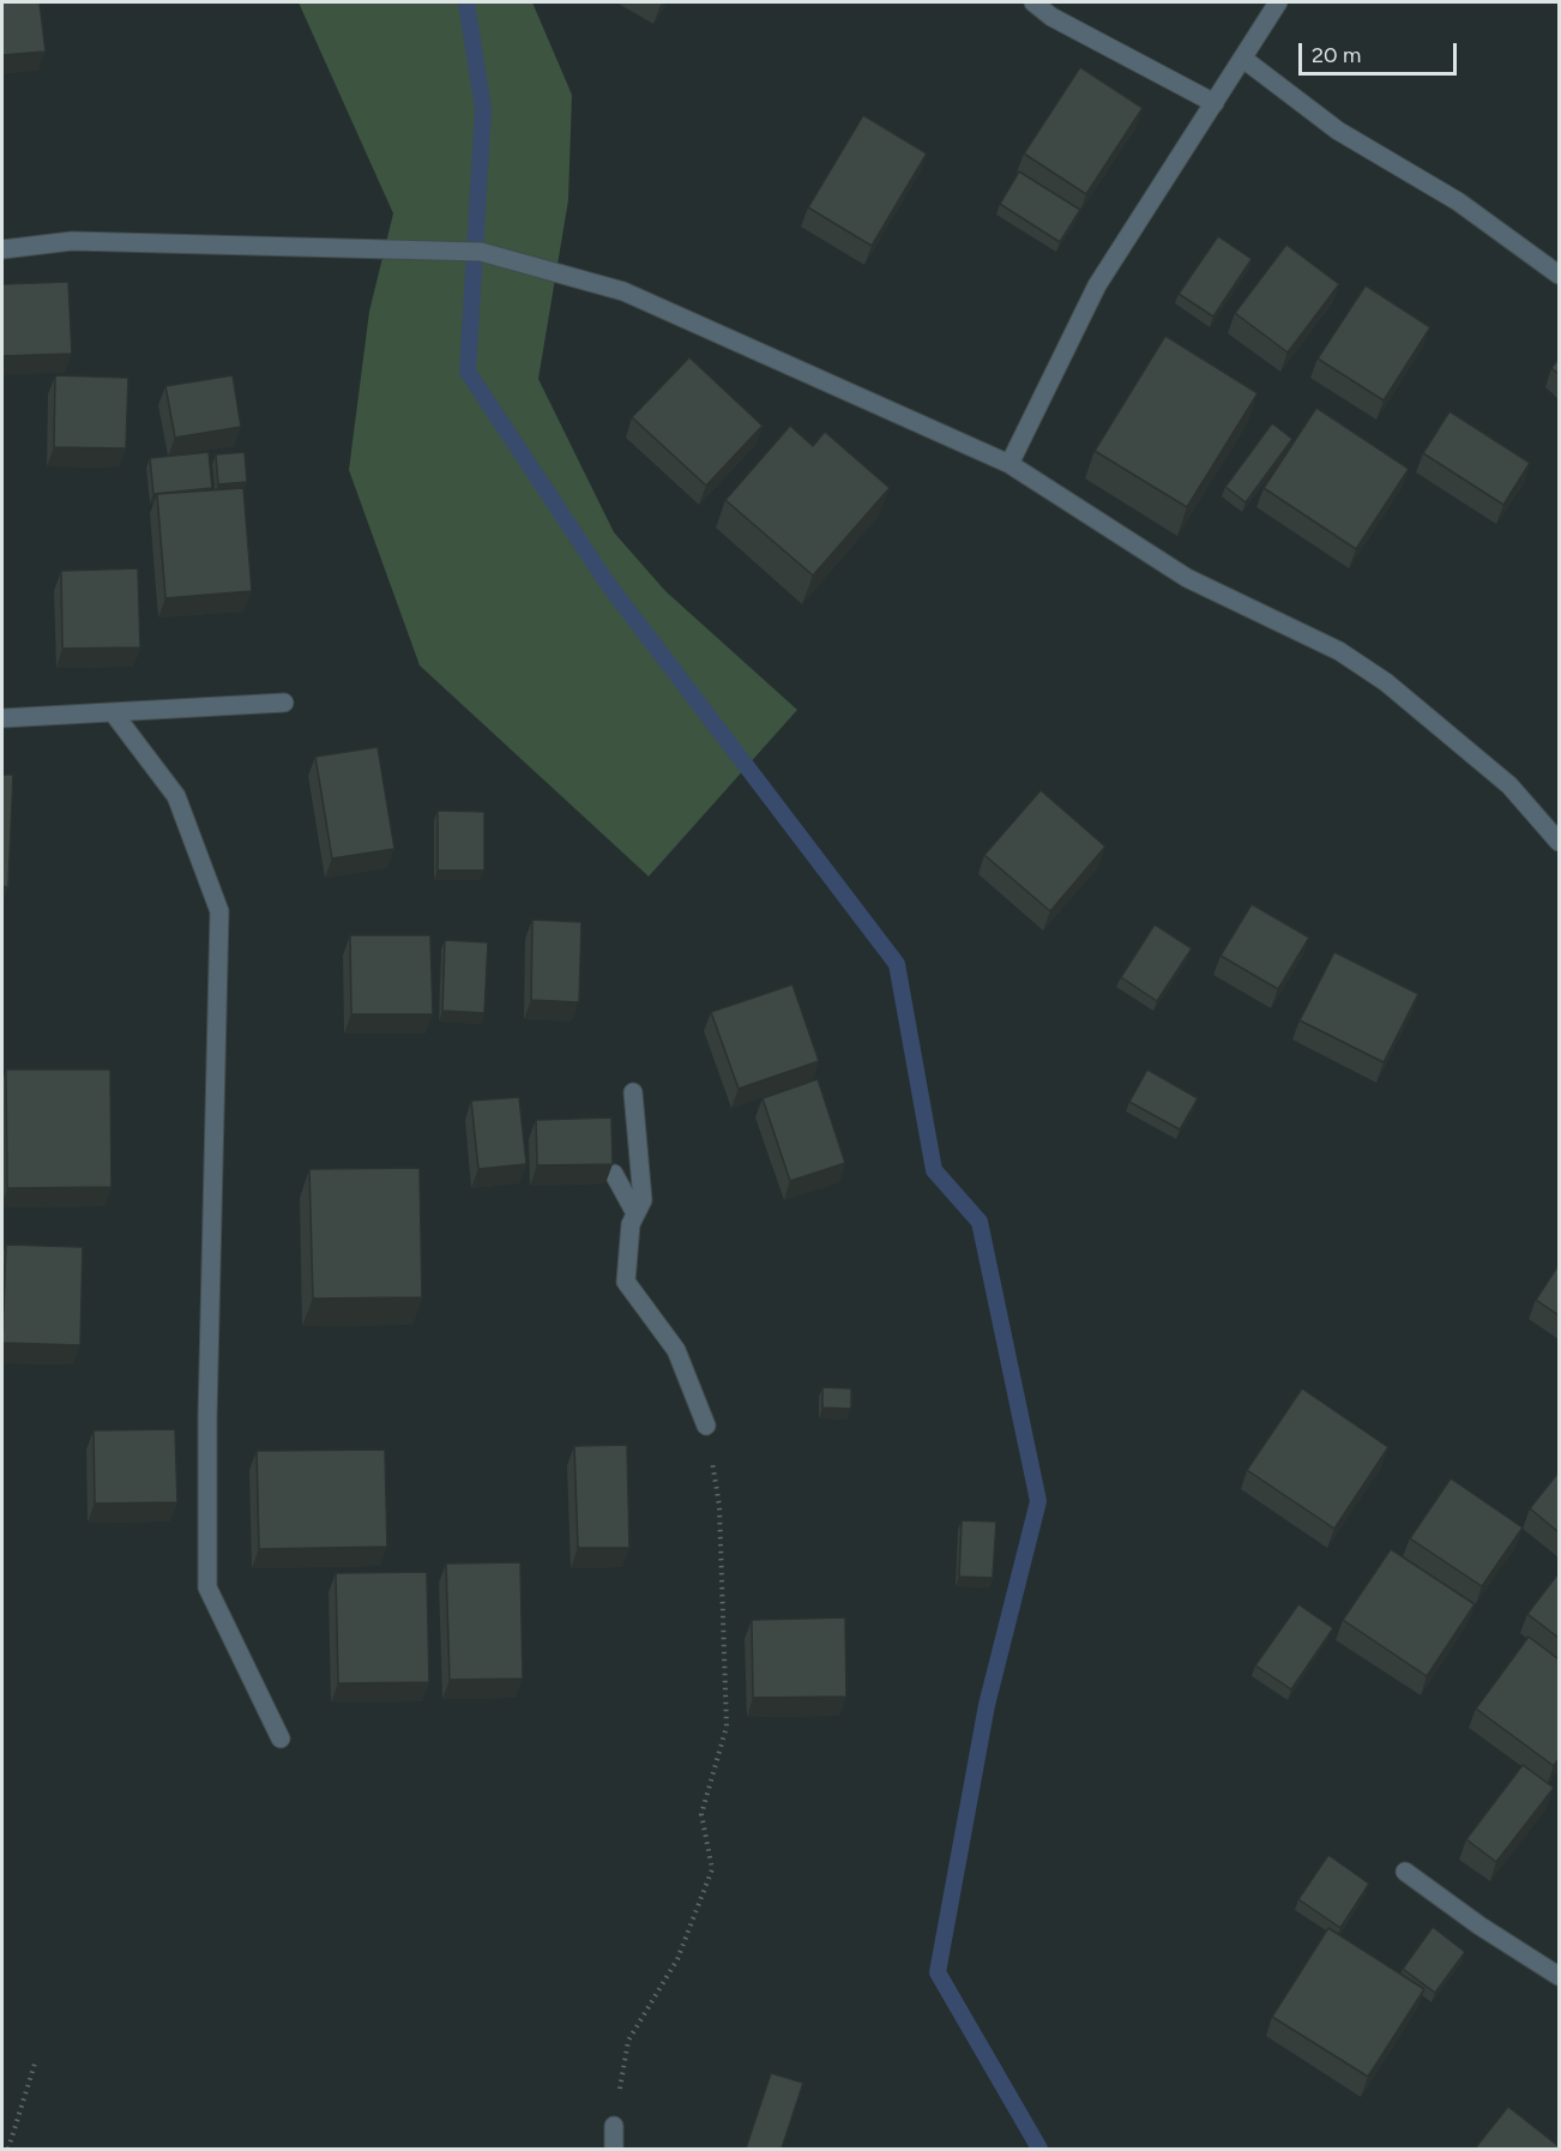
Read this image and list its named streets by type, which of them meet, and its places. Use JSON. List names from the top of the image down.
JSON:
{
  "scale_bar": "20 m"
}
